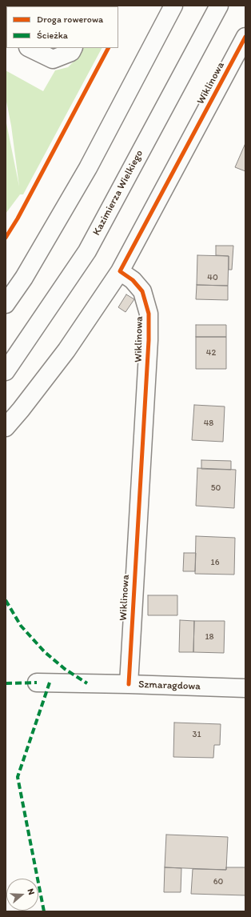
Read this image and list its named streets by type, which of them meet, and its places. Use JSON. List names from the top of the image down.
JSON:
{
  "streets": {
    "street": ["Wiklinowa", "Kazimierza Wielkiego", "Szmaragdowa"]
  },
  "crossings": [
    ["Wiklinowa", "Szmaragdowa"]
  ],
  "house_numbers": [
    "40",
    "42",
    "48",
    "50",
    "16",
    "18",
    "31",
    "60"
  ],
  "legend": ["Droga rowerowa", "Ścieżka"],
  "north": "right"
}
